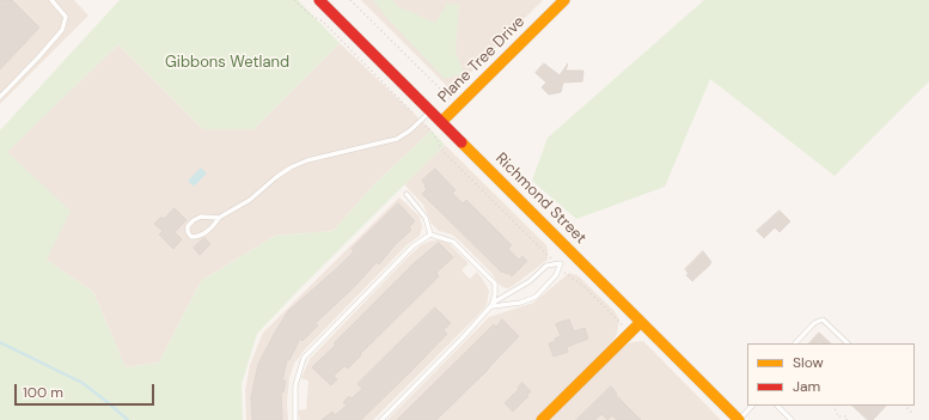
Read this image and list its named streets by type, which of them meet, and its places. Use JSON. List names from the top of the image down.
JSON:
{
  "streets": {
    "main road": ["Plane Tree Drive", "Richmond Street"]
  },
  "crossings": [
    ["Plane Tree Drive", "Richmond Street"]
  ],
  "parks": ["Gibbons Wetland"],
  "legend": ["Slow", "Jam"],
  "scale_bar": "100 m"
}
